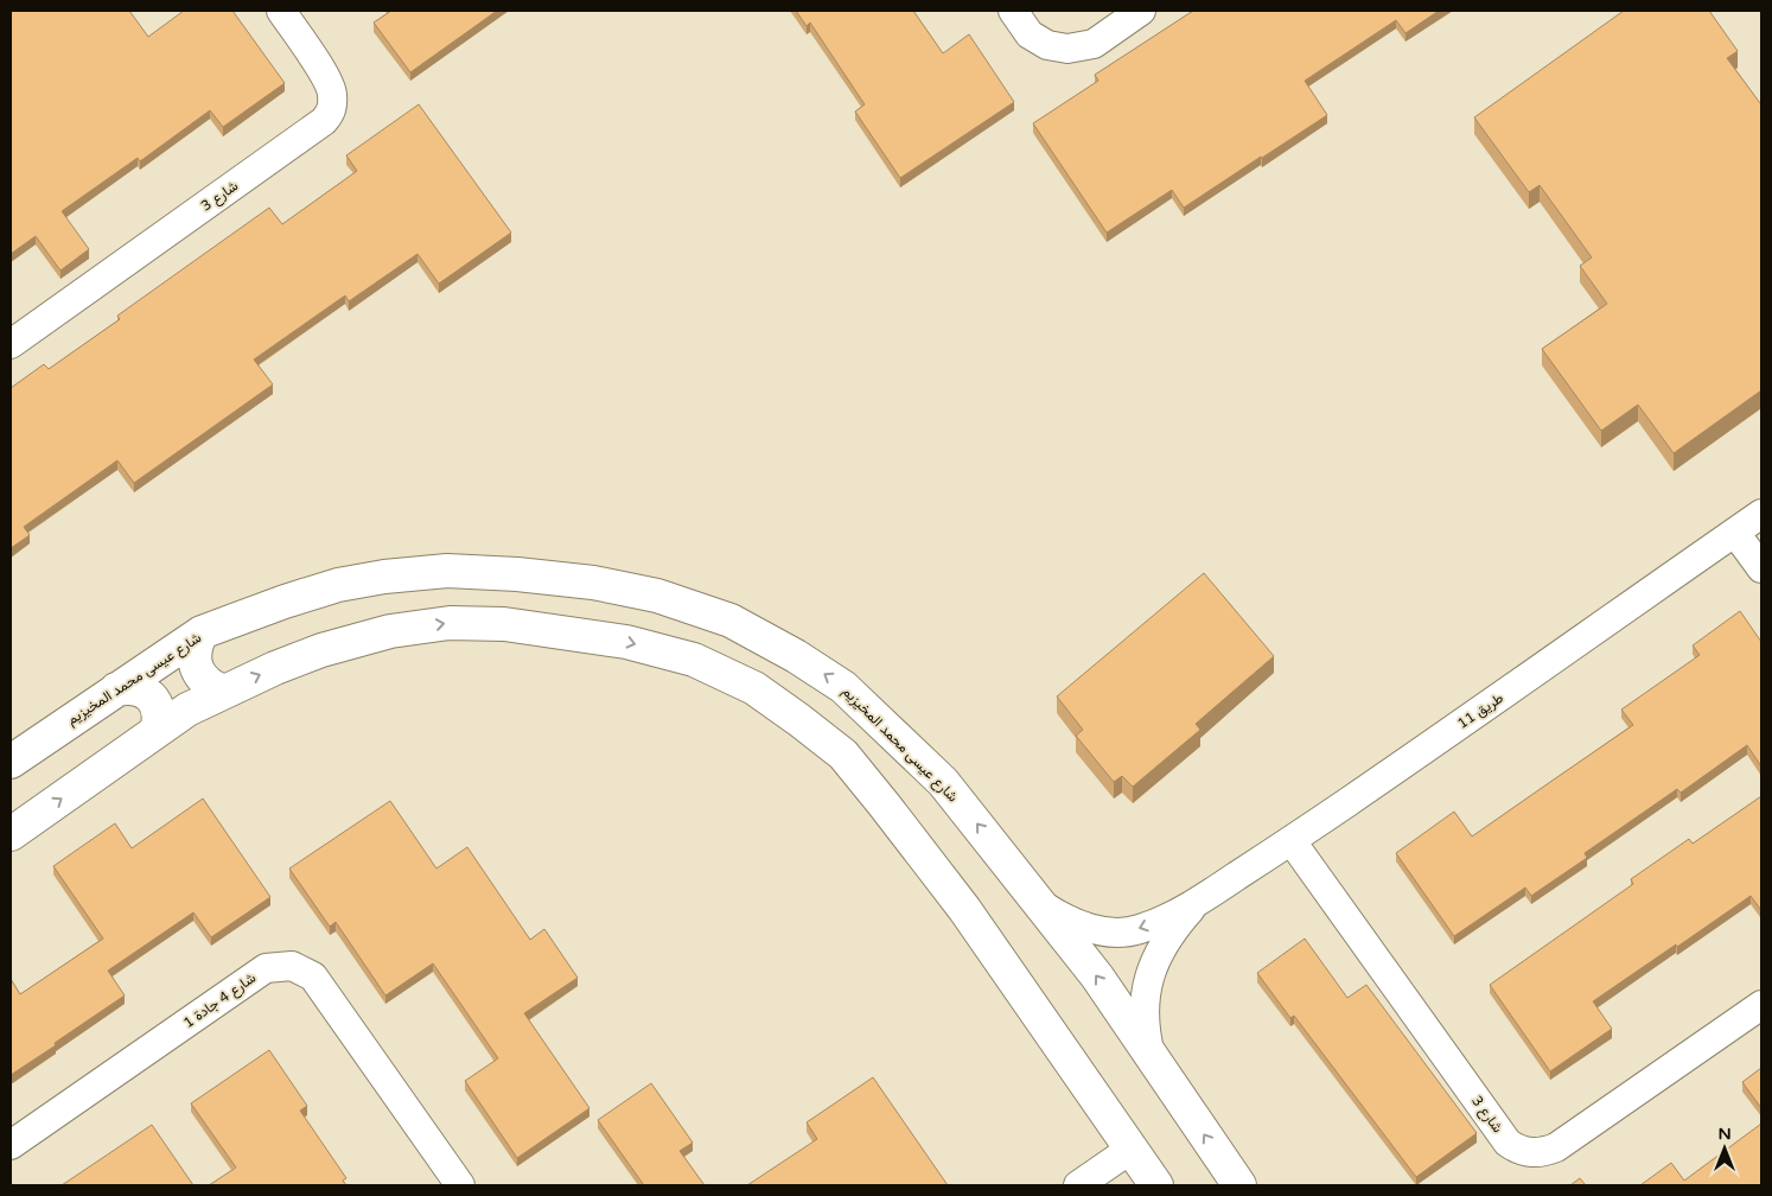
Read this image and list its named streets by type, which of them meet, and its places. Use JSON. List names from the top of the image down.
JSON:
{
  "streets": {
    "street": [
      "شارع 3",
      "شارع عيسى محمد المخيزيم",
      "طريق 11",
      "شارع 4 جادة 1"
    ]
  },
  "crossings": [
    ["شارع 3", "طريق 11"],
    ["شارع عيسى محمد المخيزيم", "طريق 11"]
  ],
  "one_way": ["شارع عيسى محمد المخيزيم"],
  "north": "top"
}
